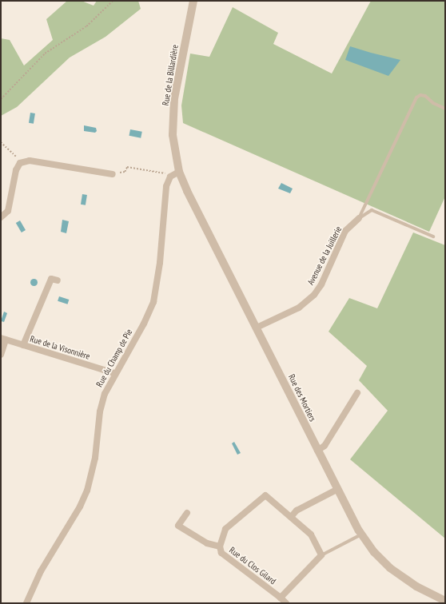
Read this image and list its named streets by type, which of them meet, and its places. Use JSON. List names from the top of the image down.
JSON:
{
  "streets": {
    "street": [
      "Rue de la Billardière",
      "Avenue de la Juillerie",
      "Rue de la Visonnière",
      "Rue du Champ de Pie",
      "Rue des Mortiers",
      "Rue du Clos Gilard"
    ]
  },
  "crossings": [
    ["Rue de la Billardière", "Rue des Mortiers"],
    ["Avenue de la Juillerie", "Rue des Mortiers"],
    ["Rue de la Visonnière", "Rue du Champ de Pie"]
  ]
}
